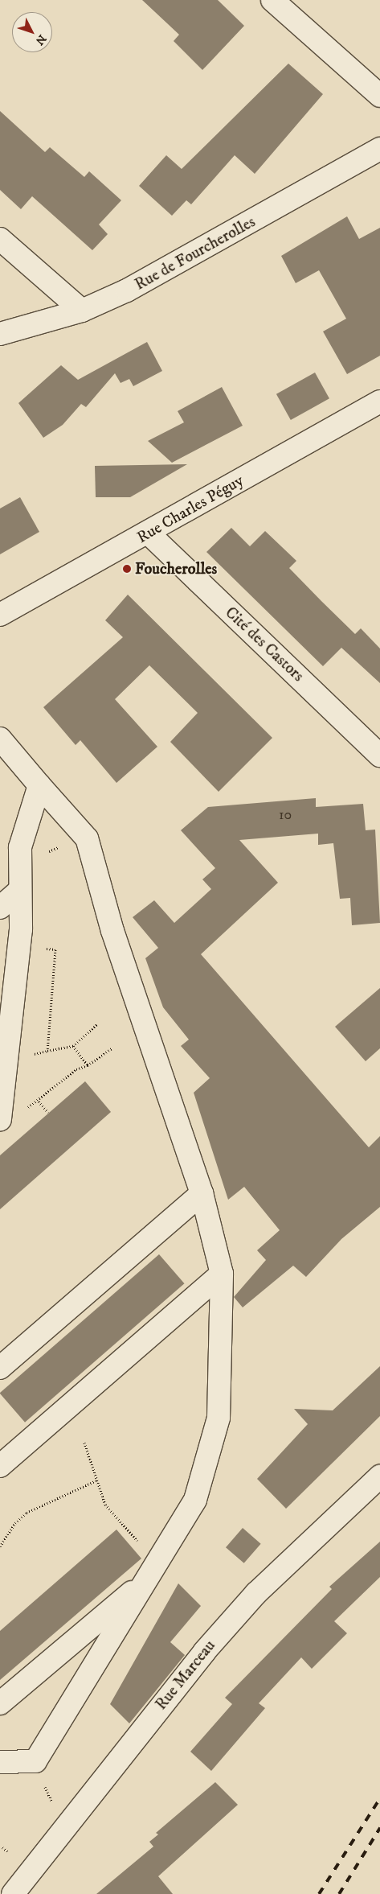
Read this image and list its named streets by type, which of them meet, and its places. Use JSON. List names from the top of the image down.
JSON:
{
  "streets": {
    "street": [
      "Rue de Fourcherolles",
      "Rue Charles Péguy",
      "Cité des Castors",
      "Rue Marceau"
    ]
  },
  "crossings": [
    ["Rue Charles Péguy", "Cité des Castors"]
  ],
  "places": ["Foucherolles"],
  "house_numbers": ["10"],
  "north": "bottom right"
}
